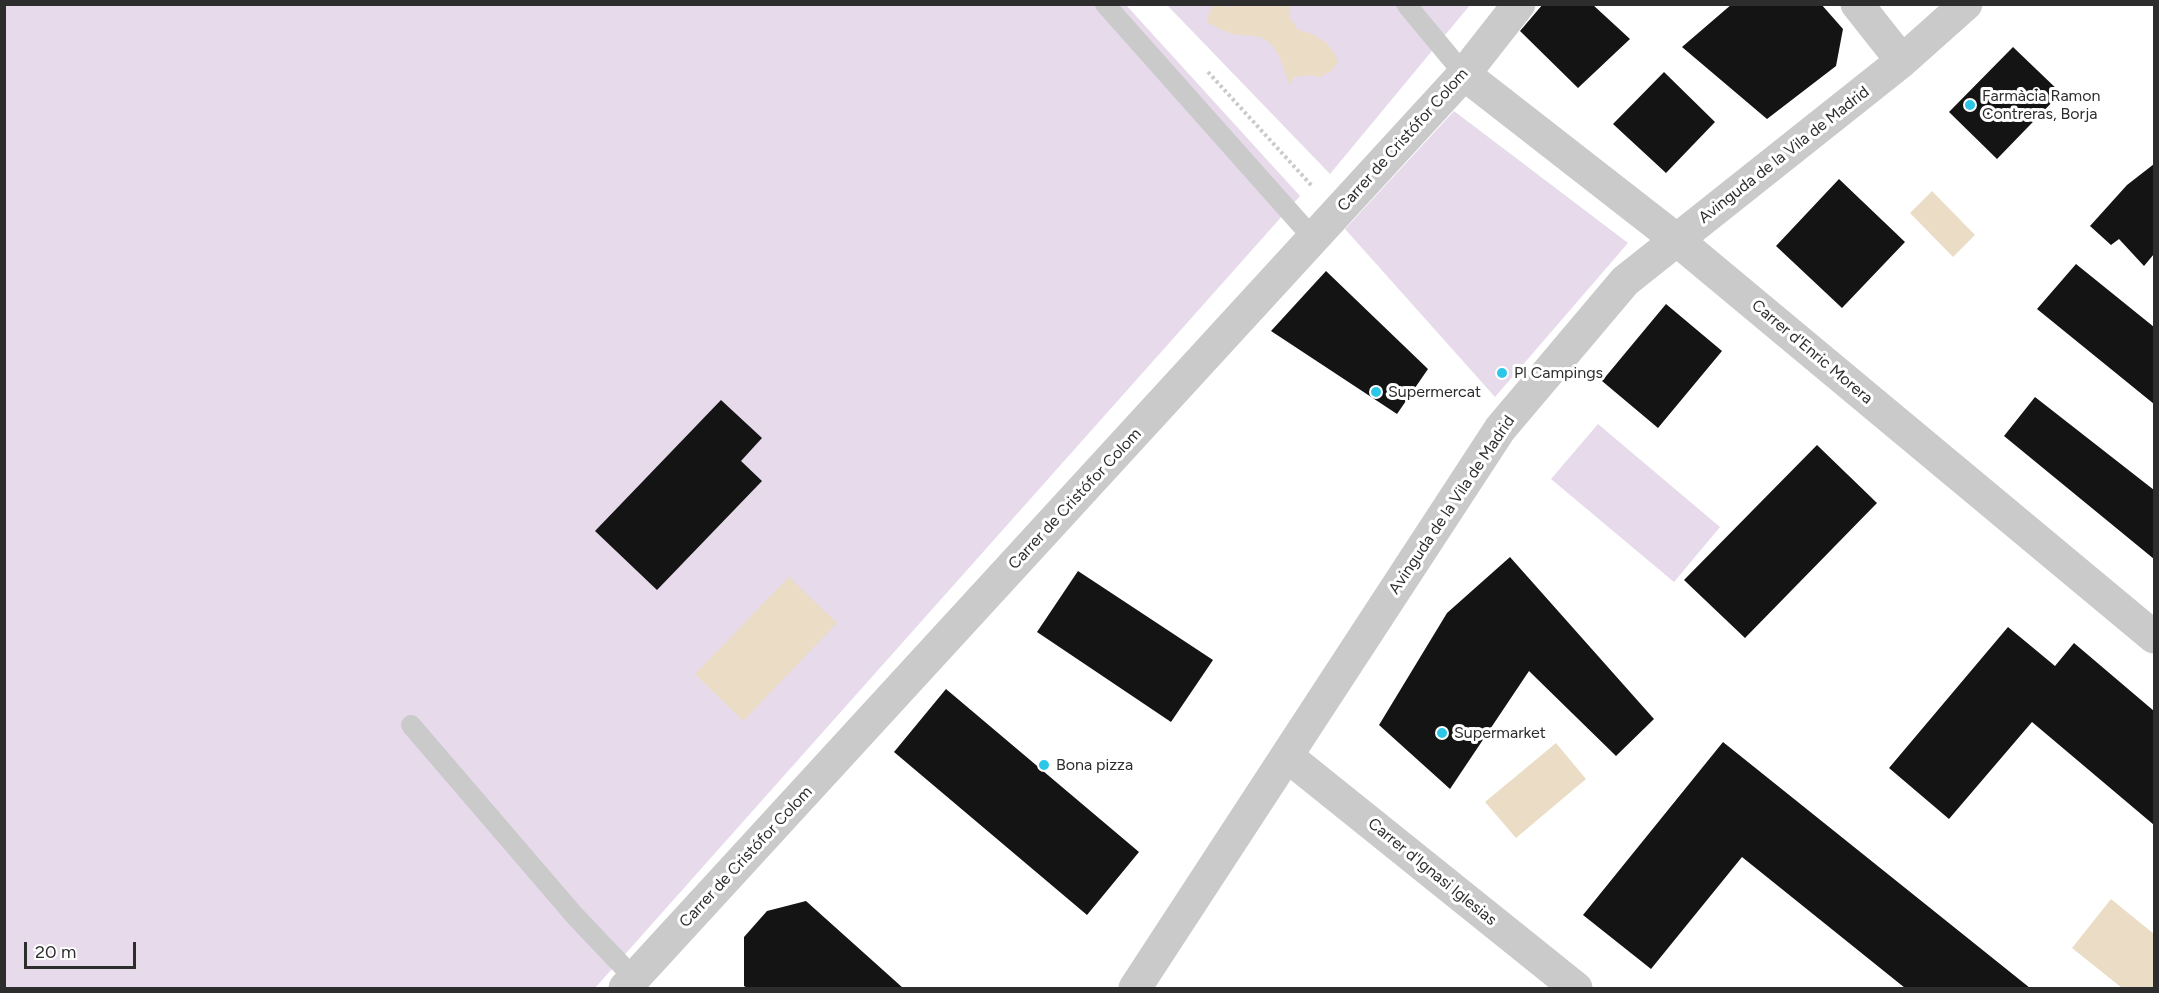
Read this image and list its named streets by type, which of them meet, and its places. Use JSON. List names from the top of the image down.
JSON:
{
  "streets": {
    "street": [
      "Carrer de Cristófor Colom",
      "Avinguda de la Vila de Madrid",
      "Carrer d'Enric Morera",
      "Carrer d'Ignasi Iglesias"
    ]
  },
  "crossings": [
    ["Carrer de Cristófor Colom", "Carrer d'Enric Morera"],
    ["Avinguda de la Vila de Madrid", "Carrer d'Enric Morera"],
    ["Avinguda de la Vila de Madrid", "Carrer d'Ignasi Iglesias"]
  ],
  "places": [
    "Farmàcia Ramon Contreras, Borja",
    "Pl Campings",
    "Supermercat",
    "Supermarket",
    "Bona pizza"
  ],
  "scale_bar": "20 m"
}
